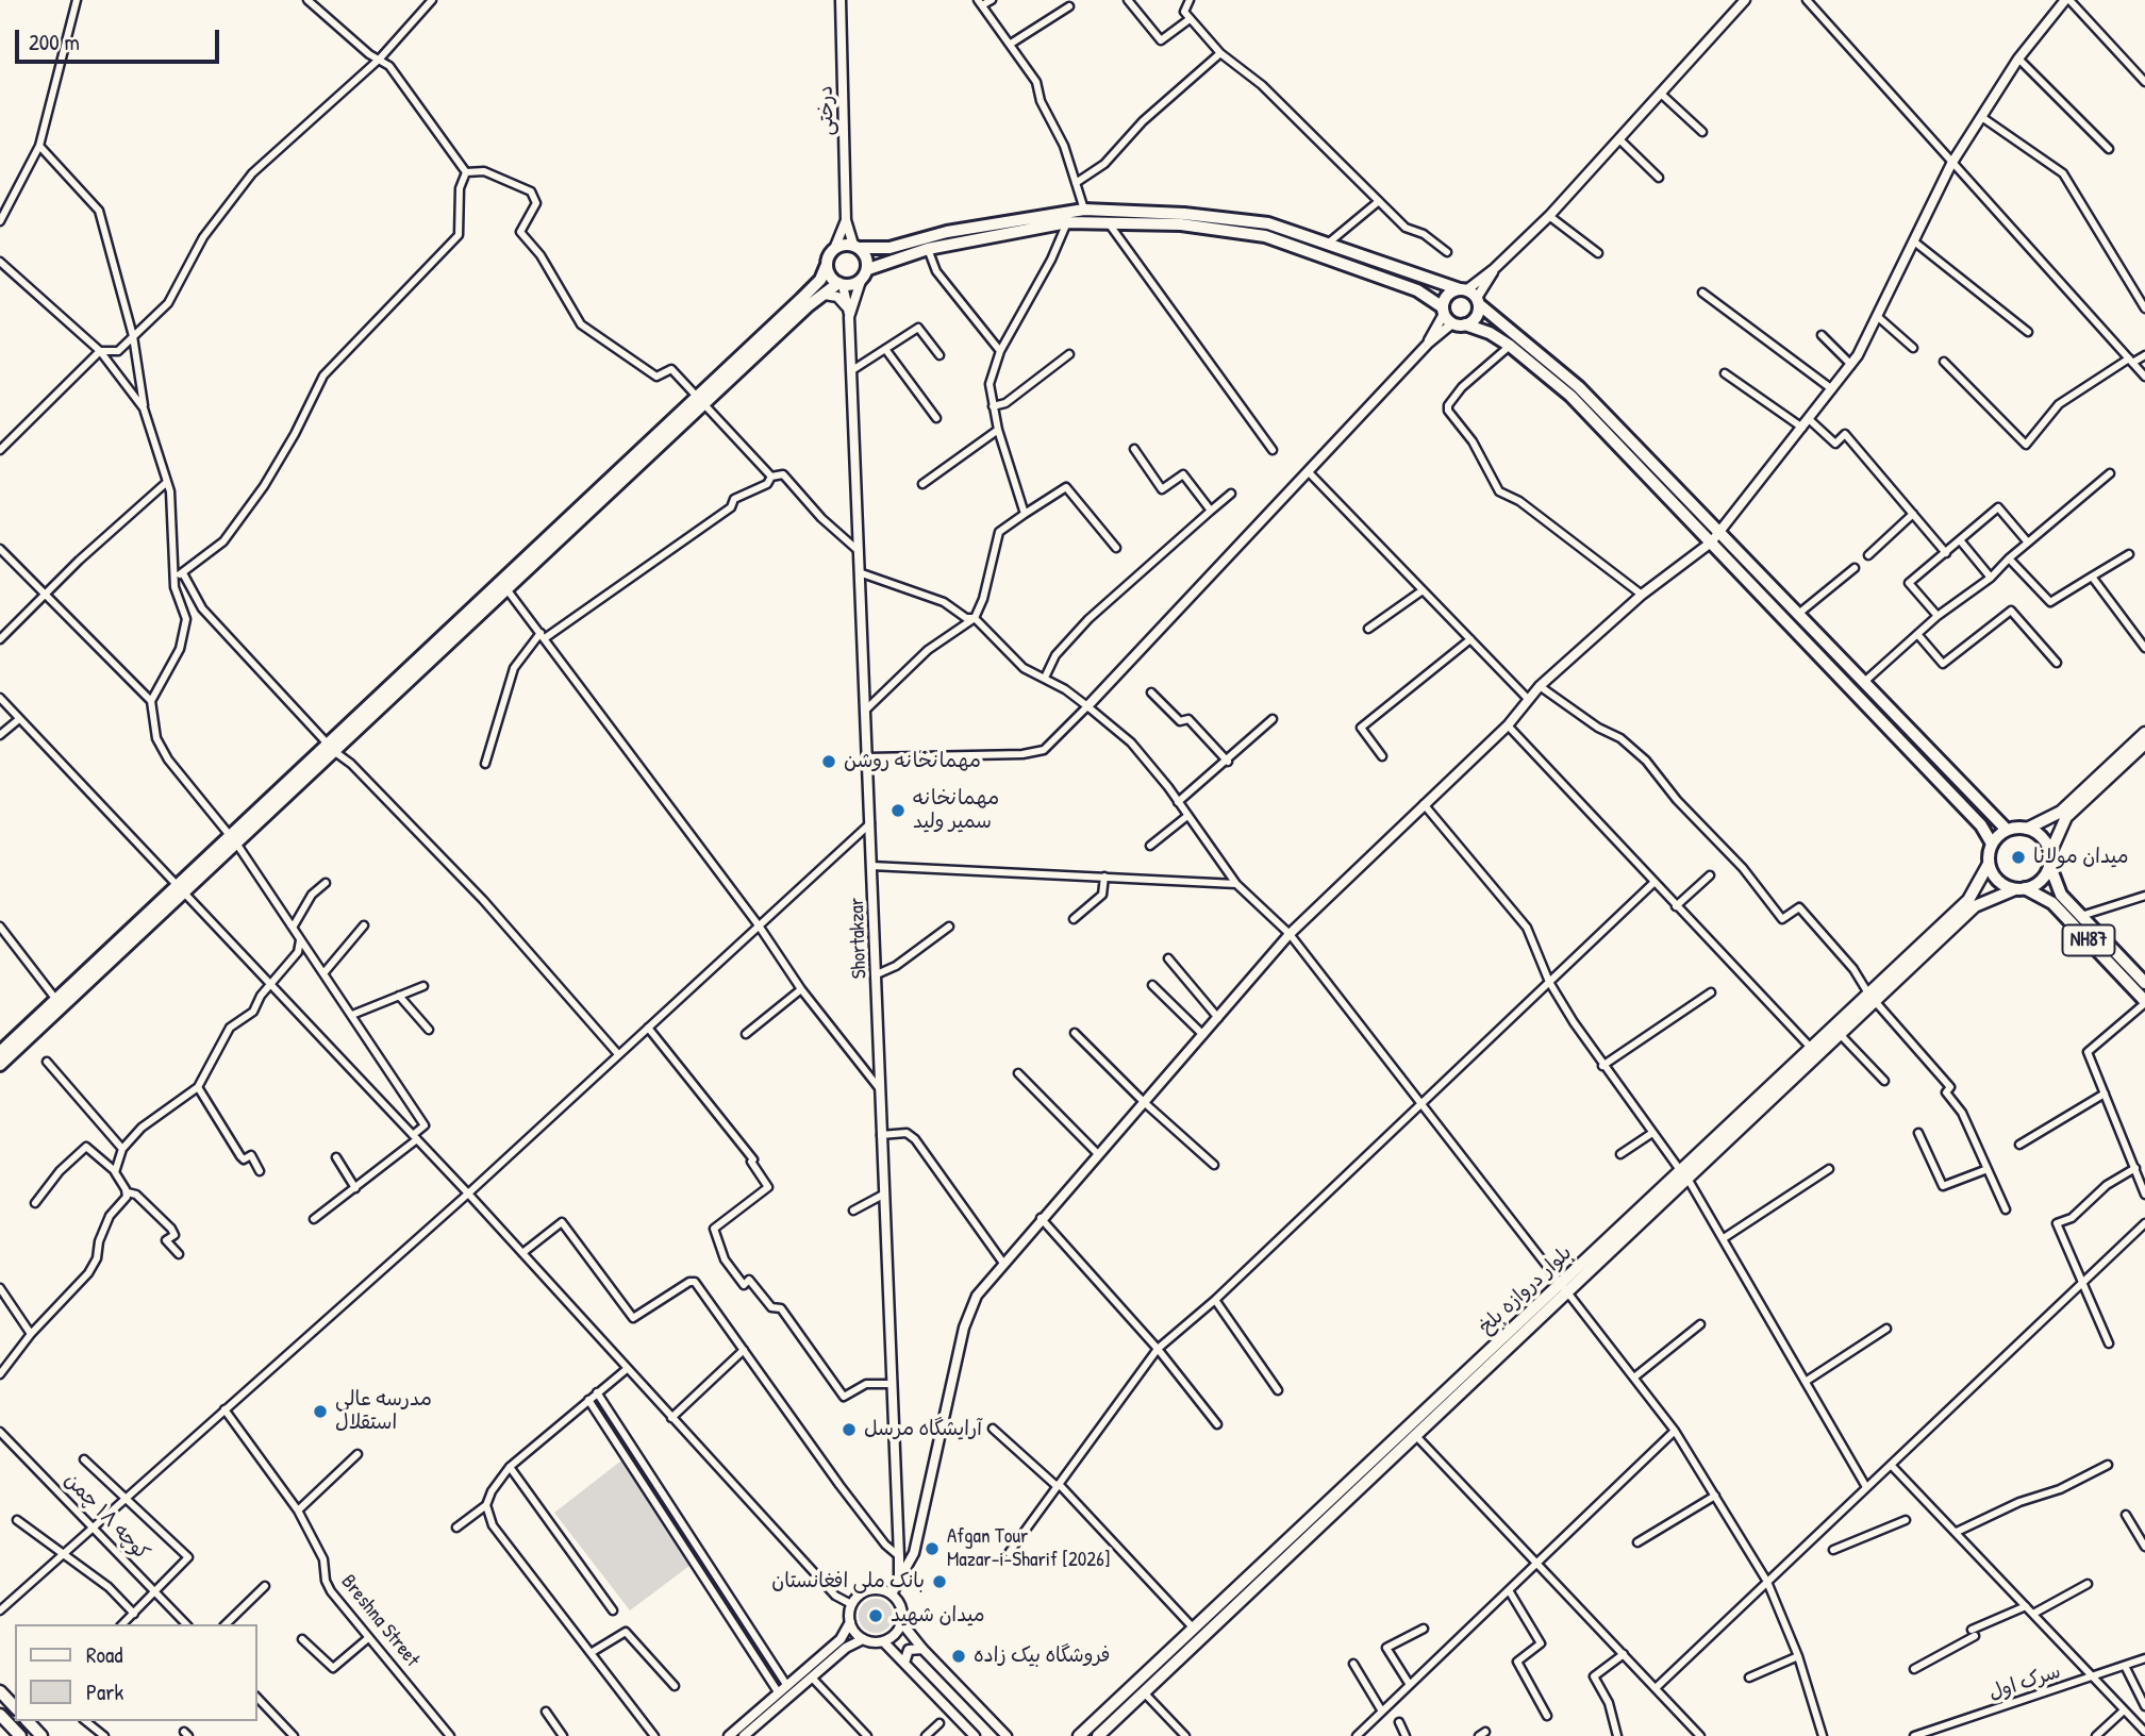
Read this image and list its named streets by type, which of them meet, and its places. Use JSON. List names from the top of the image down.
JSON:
{
  "streets": {
    "highway": ["NH87"],
    "main road": ["بلوار دروازه بلخ"],
    "street": [
      "درختی",
      "Shortakzar",
      "كوچه ١٨ چمن",
      "Breshna Street",
      "سرک اول"
    ]
  },
  "crossings": [
    ["NH87", "بلوار دروازه بلخ"]
  ],
  "places": [
    "مهمانخانه روشن",
    "مهمانخانه سمیر ولید",
    "میدان مولانا",
    "مدرسه عالی استقلال",
    "آرایشگاه مرسل",
    "Afgan Tour Mazar-i-Sharif [2026]",
    "بانک ملی افغانستان",
    "میدان شهید",
    "فروشگاه بیک زاده"
  ],
  "legend": ["Road", "Park"],
  "scale_bar": "200 m"
}
